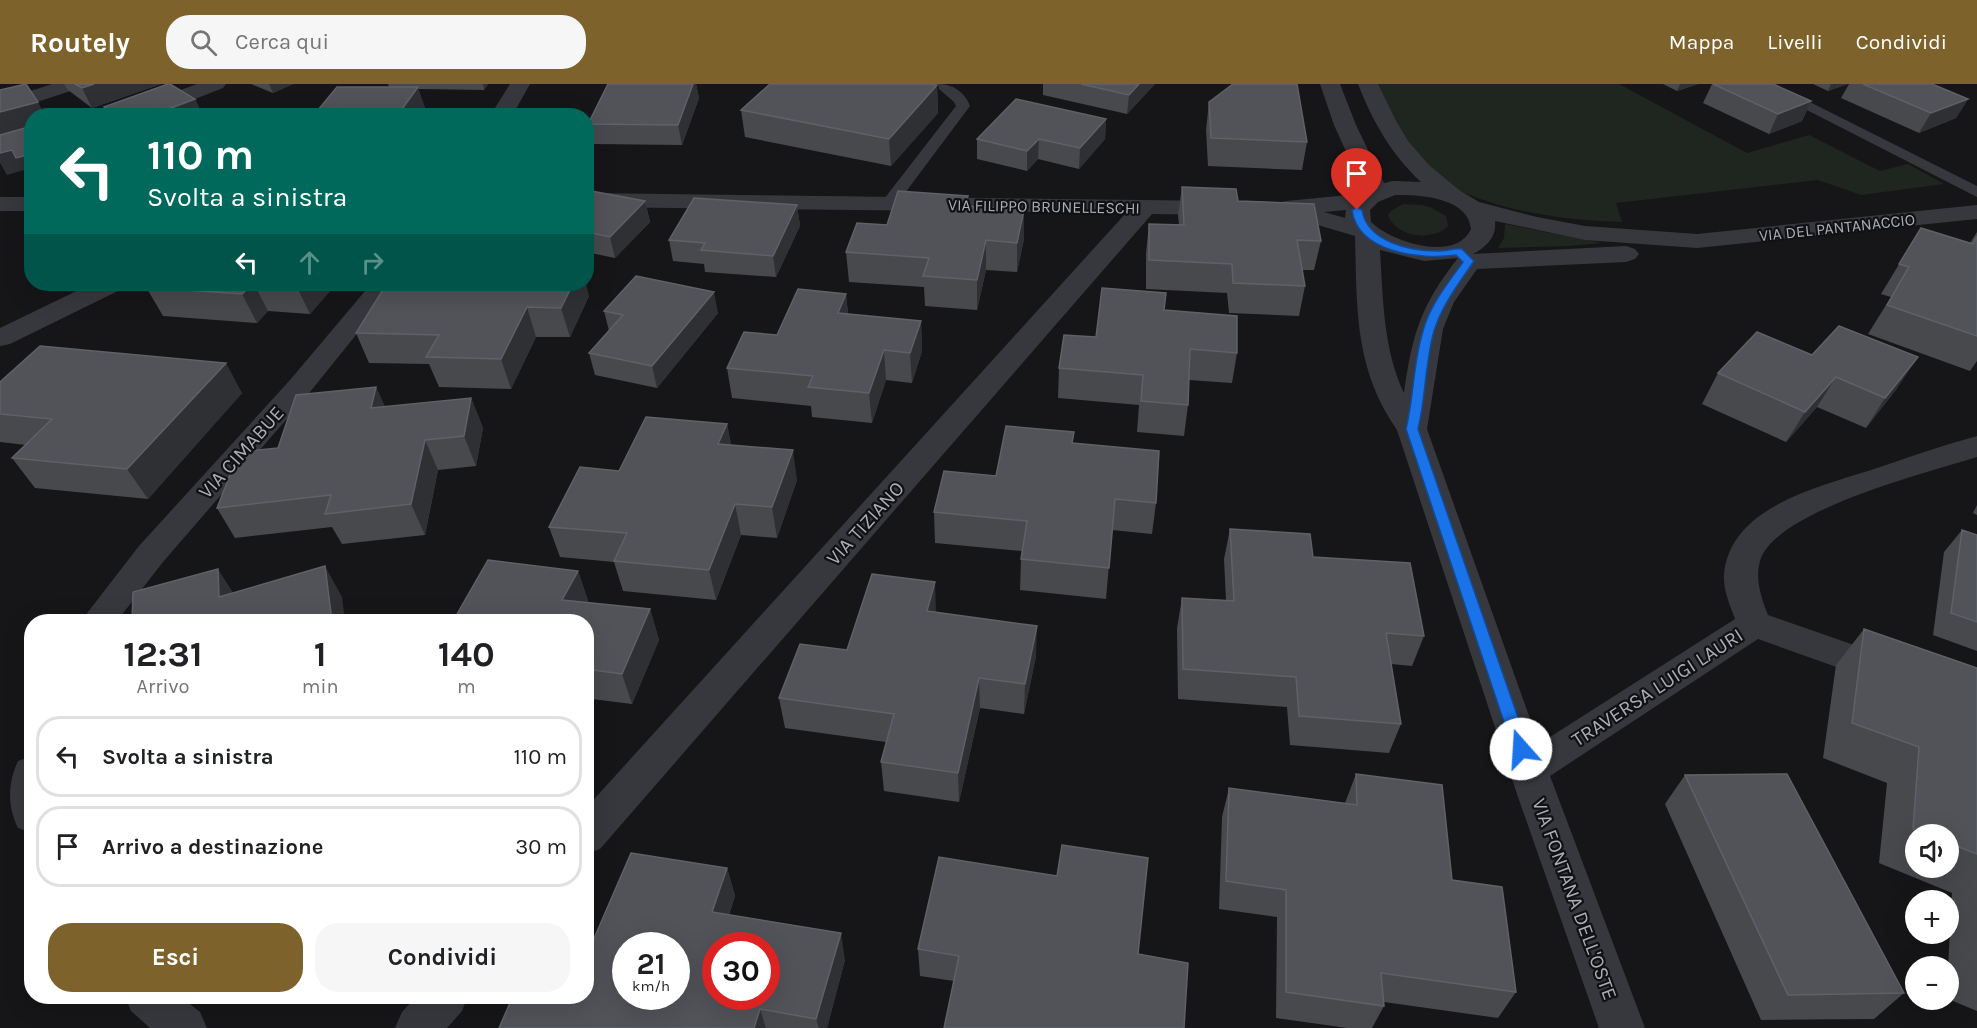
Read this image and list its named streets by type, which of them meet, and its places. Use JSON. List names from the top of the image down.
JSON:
{
  "streets": {
    "street": [
      "VIA FILIPPO BRUNELLESCHI",
      "VIA DEL PANTANACCIO",
      "VIA CIMABUE",
      "VIA TIZIANO",
      "TRAVERSA LUIGI LAURI",
      "VIA FONTANA DELL'OSTE"
    ]
  },
  "crossings": [
    ["VIA FILIPPO BRUNELLESCHI", "VIA DEL PANTANACCIO"],
    ["VIA FILIPPO BRUNELLESCHI", "VIA TIZIANO"],
    ["VIA FILIPPO BRUNELLESCHI", "VIA FONTANA DELL'OSTE"],
    ["TRAVERSA LUIGI LAURI", "VIA FONTANA DELL'OSTE"]
  ],
  "page": {
    "header": "Routely",
    "search": "Cerca qui",
    "nav": ["Mappa", "Livelli", "Condividi"],
    "turn": ["110 m", "Svolta a sinistra"],
    "eta": [
      "12:31",
      "Arrivo",
      "1",
      "min",
      "140",
      "m"
    ],
    "list": [
      {
        "name": "Svolta a sinistra",
        "value": "110 m"
      },
      {
        "name": "Arrivo a destinazione",
        "value": "30 m"
      }
    ],
    "map_buttons": ["+", "−"],
    "buttons": ["Esci", "Condividi"],
    "speed": "21 km/h",
    "limit": "30"
  }
}
